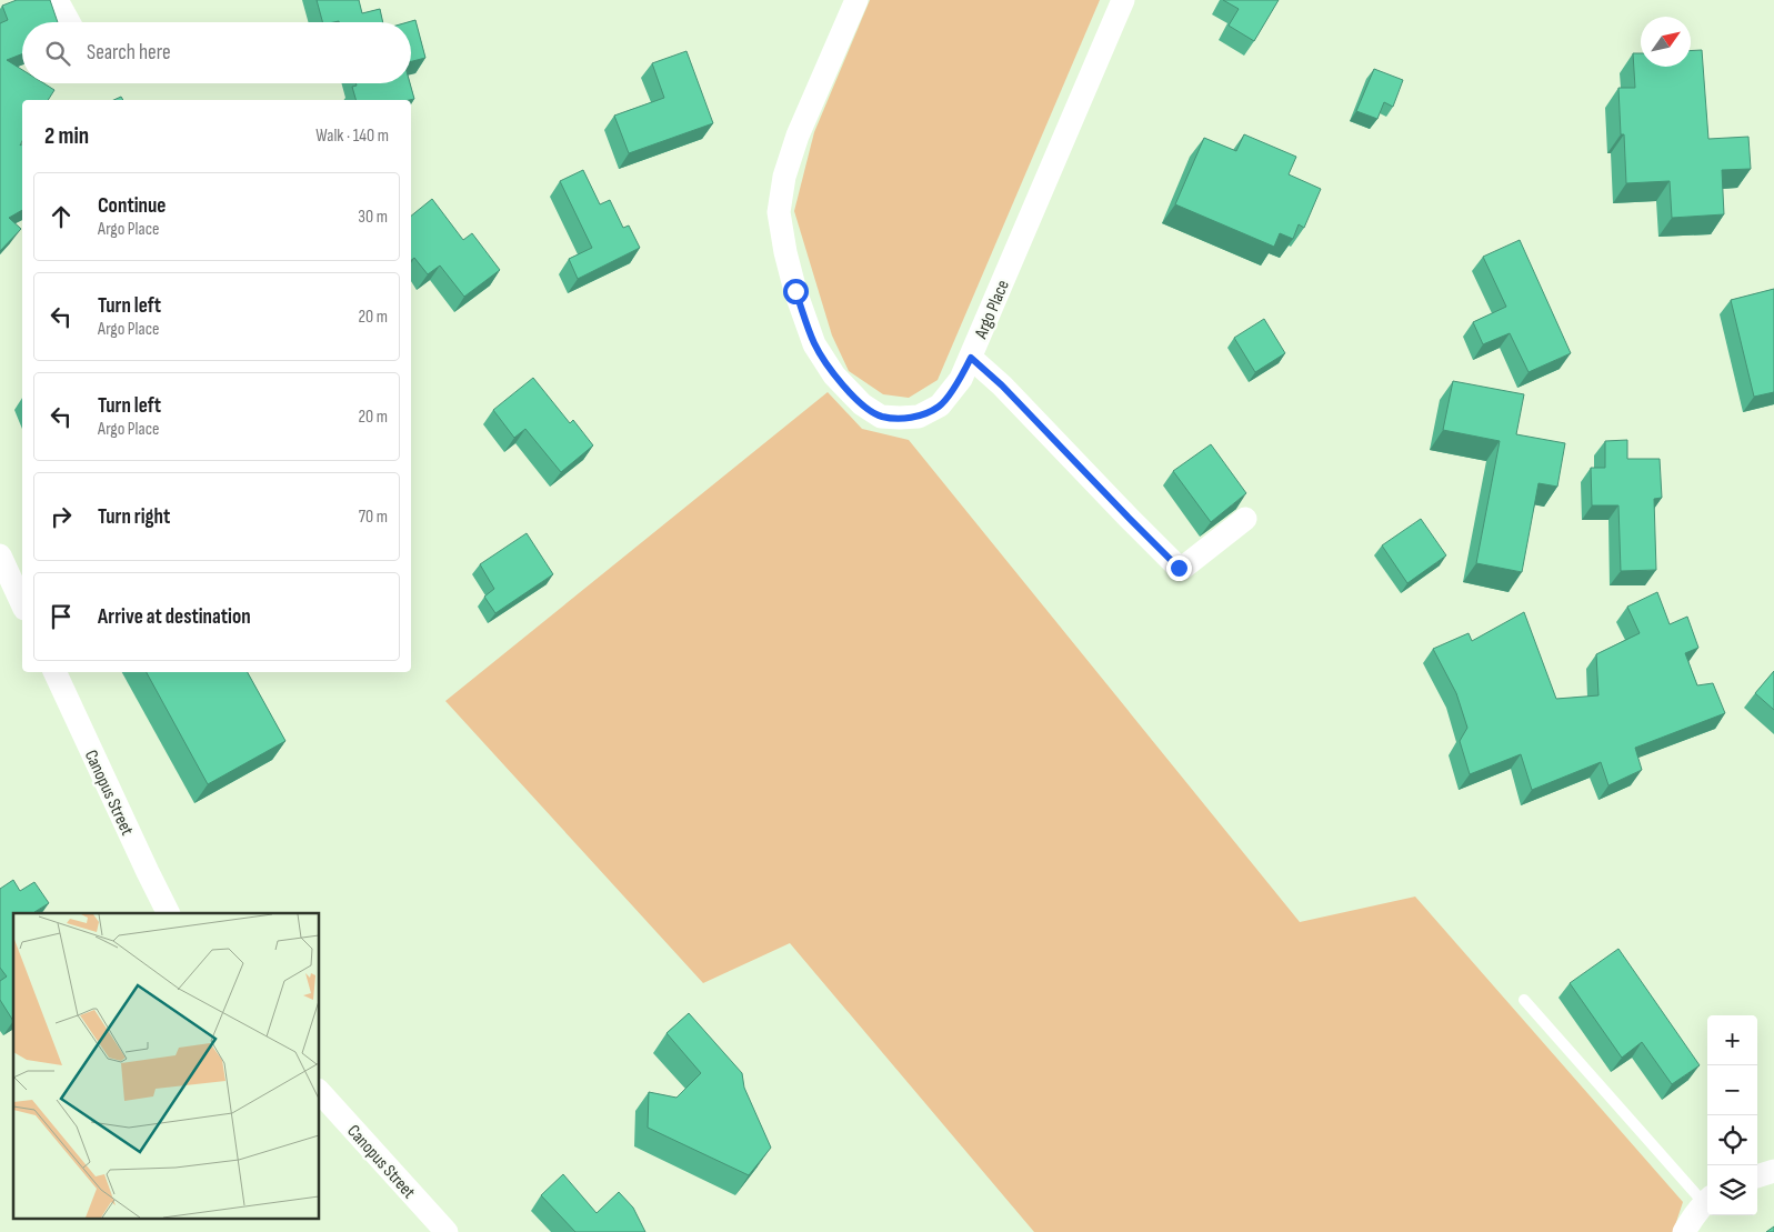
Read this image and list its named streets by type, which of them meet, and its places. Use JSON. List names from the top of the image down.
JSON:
{
  "streets": {
    "street": ["Argo Place", "Canopus Street"]
  },
  "north": "top right",
  "page": {
    "search": "Search here",
    "heading": ["2 min", "Walk · 140 m"],
    "list": [
      ["Continue", "Argo Place", "30 m"],
      ["Turn left", "Argo Place", "20 m"],
      ["Turn left", "Argo Place", "20 m"],
      ["Turn right", "70 m"],
      "Arrive at destination"
    ],
    "map_buttons": ["+", "−"]
  }
}
